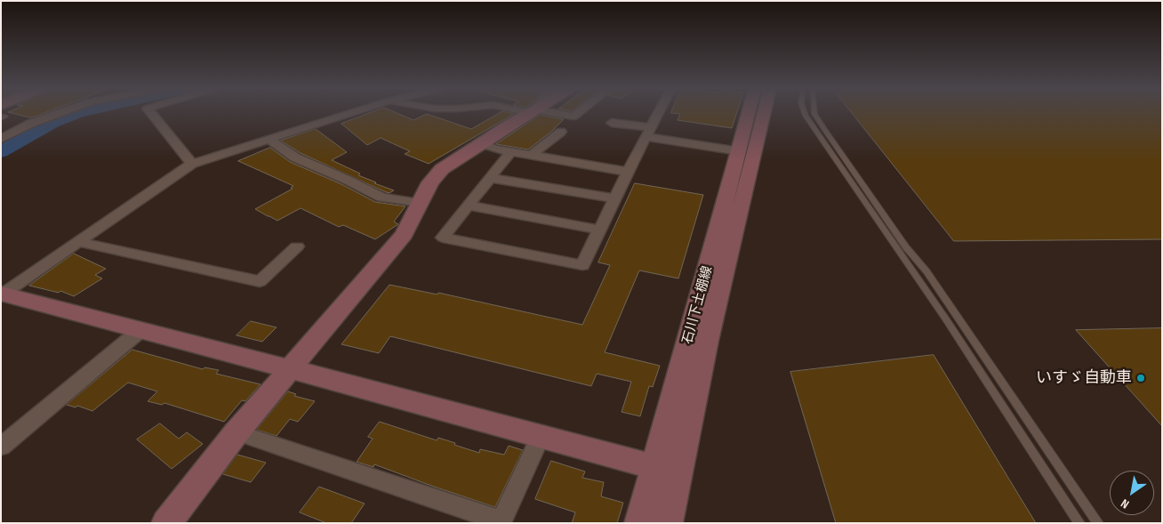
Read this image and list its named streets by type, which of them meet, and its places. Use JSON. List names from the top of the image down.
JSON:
{
  "streets": {
    "street": ["石川下土棚線"]
  },
  "places": ["いすゞ自動車"],
  "north": "bottom left"
}
